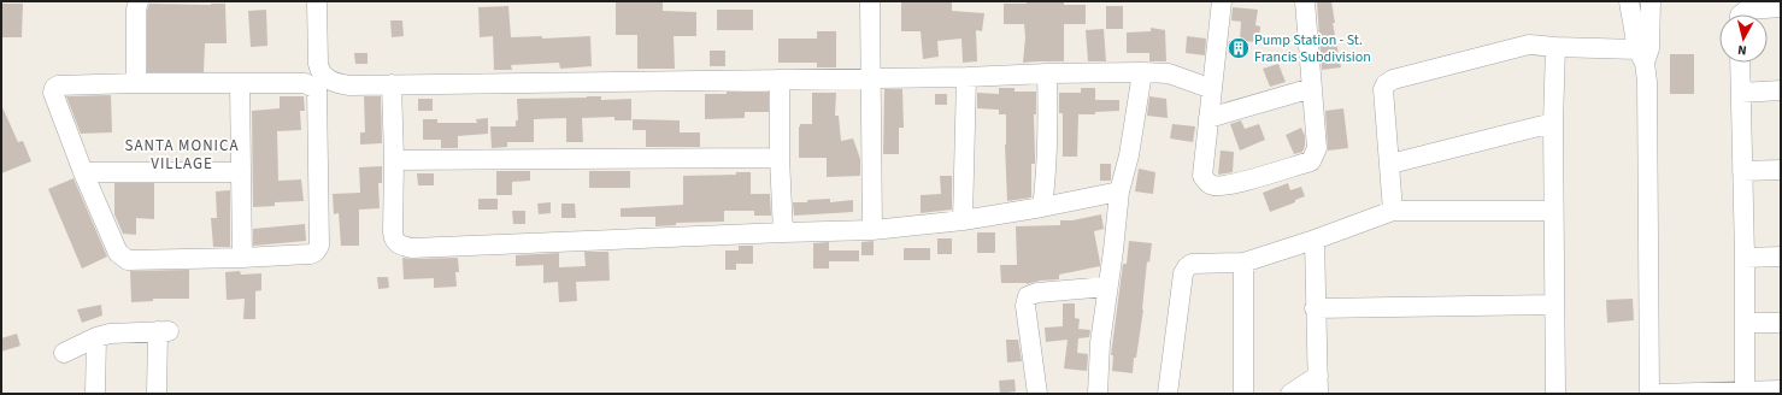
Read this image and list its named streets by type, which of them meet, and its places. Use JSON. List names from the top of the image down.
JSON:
{
  "districts": ["SANTA MONICA VILLAGE"],
  "places": {
    "building": ["Pump Station - St. Francis Subdivision"]
  },
  "north": "bottom"
}
